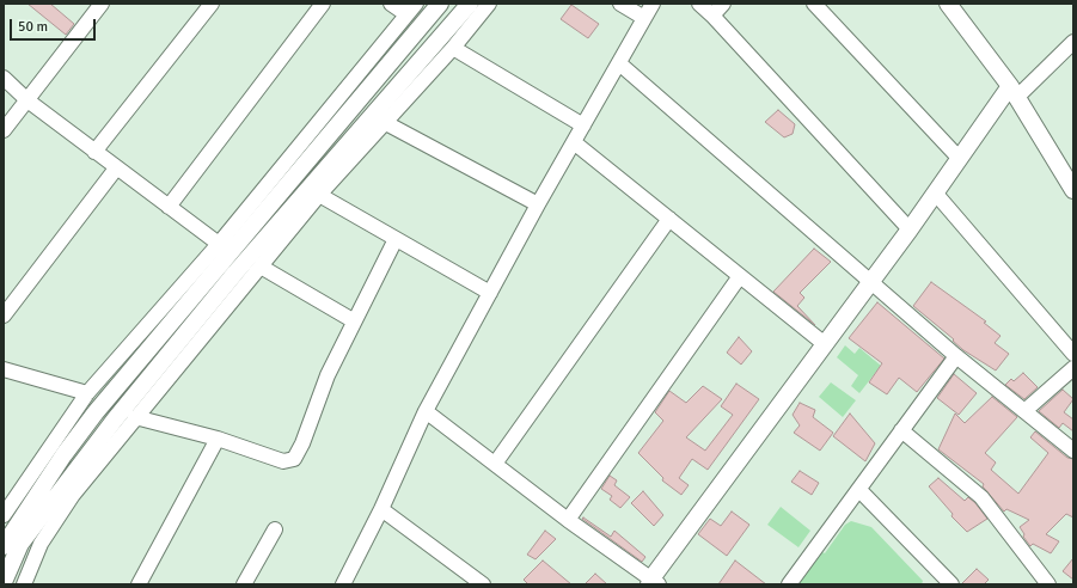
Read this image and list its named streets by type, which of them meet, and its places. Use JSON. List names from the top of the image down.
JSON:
{
  "scale_bar": "50 m"
}
